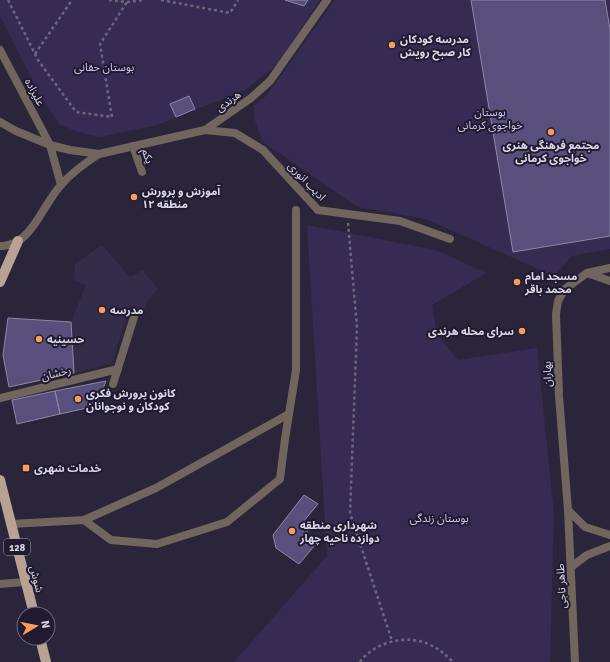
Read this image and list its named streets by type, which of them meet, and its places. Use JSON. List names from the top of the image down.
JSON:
{
  "streets": {
    "main road": ["128", "شوش"],
    "street": [
      "علیزاده",
      "هرندی",
      "یکم",
      "ادیب انوری",
      "رخشان",
      "بهاران",
      "طاهر تاجی"
    ]
  },
  "crossings": [
    ["علیزاده", "هرندی"],
    ["هرندی", "یکم"],
    ["هرندی", "ادیب انوری"],
    ["بهاران", "طاهر تاجی"]
  ],
  "parks": ["بوستان حقانی", "بوستان خواجوی کرمانی", "بوستان زندگی"],
  "places": {
    "other": [
      "مدرسه کودکان کار صبح رویش",
      "مجتمع فرهنگی هنری خواجوی كرمانی",
      "آموزش و پرورش منطقه ۱۲",
      "مسجد امام محمد باقر",
      "مدرسه",
      "سرای محله هرندی",
      "حسینیه",
      "کانون پرورش فکری کودکان و نوجوانان",
      "شهرداری منطقه دوازده ناحیه چهار"
    ],
    "transit": ["خدمات شهری"]
  },
  "north": "right"
}
